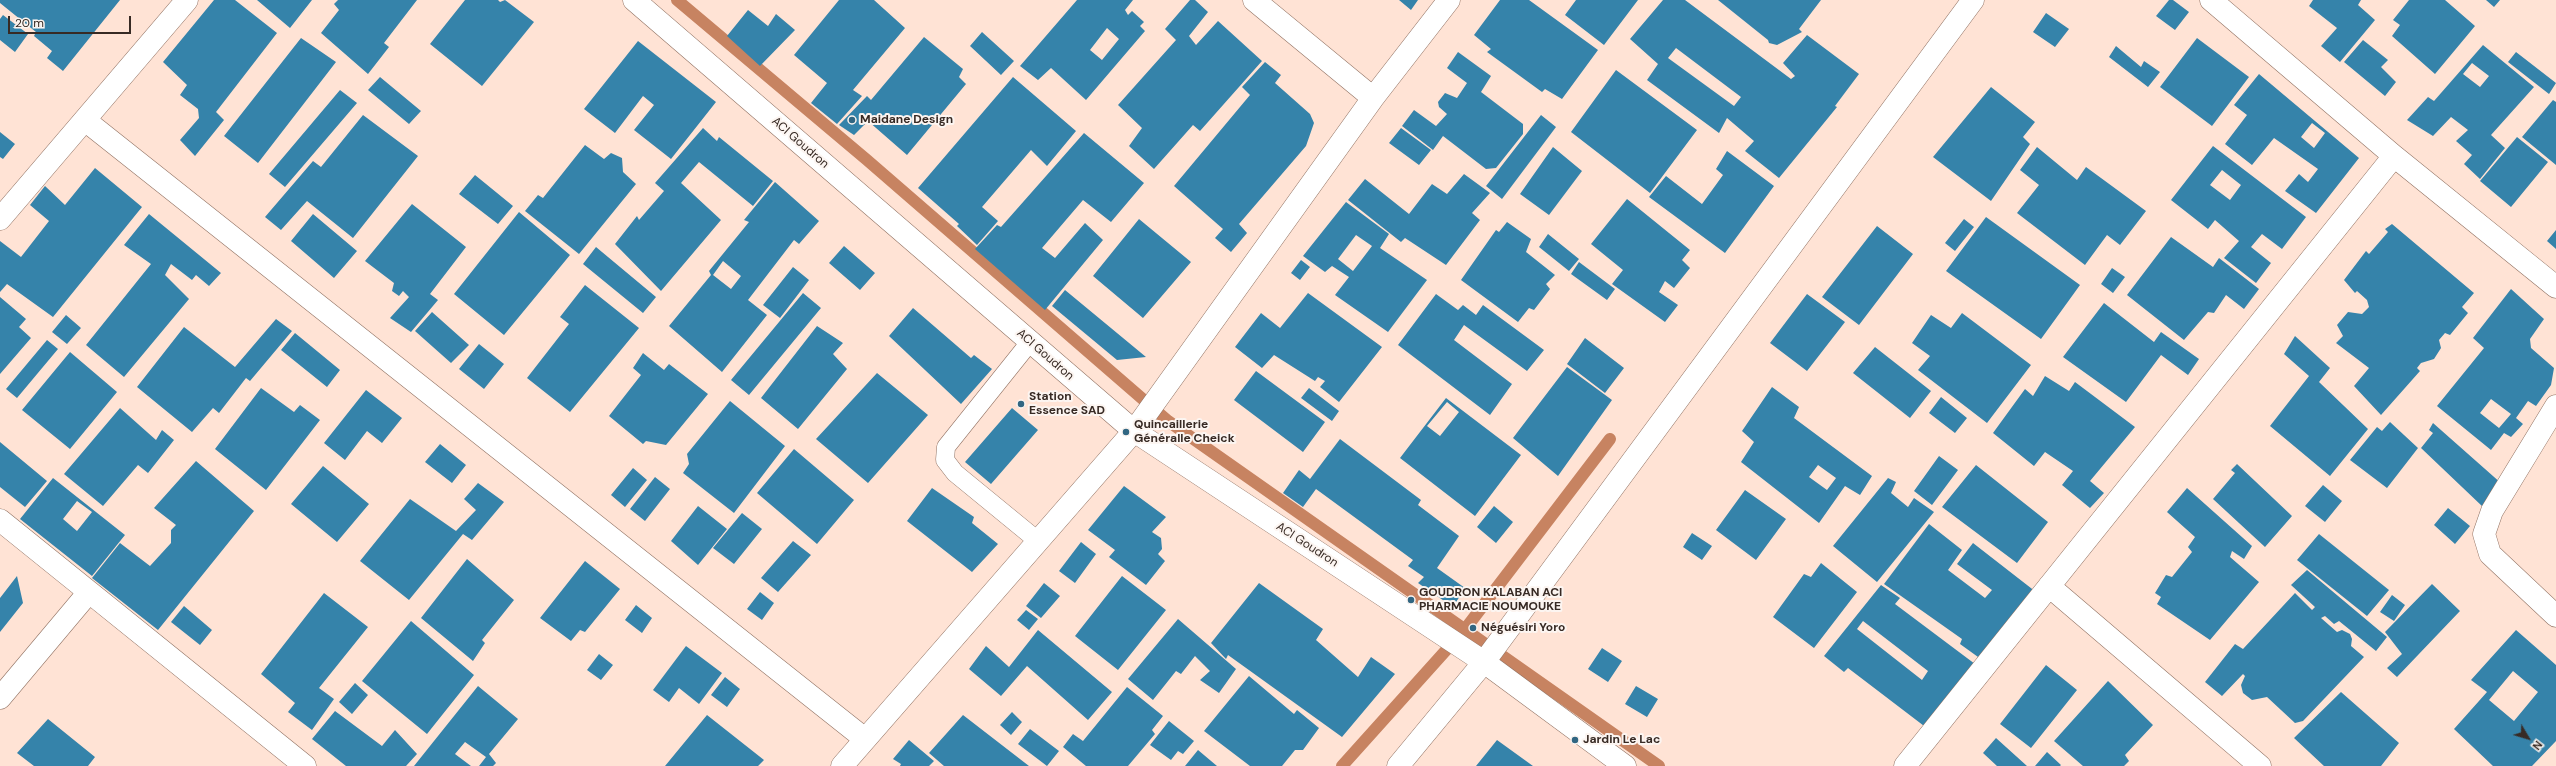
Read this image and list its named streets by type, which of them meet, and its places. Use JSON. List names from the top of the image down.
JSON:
{
  "streets": {
    "street": ["ACI Goudron"]
  },
  "places": [
    "Maidane Design",
    "Station Essence SAD",
    "Quincaillerie Généralle Cheick",
    "GOUDRON KALABAN ACI PHARMACIE NOUMOUKE",
    "Néguésiri Yoro",
    "Jardin Le Lac"
  ],
  "scale_bar": "20 m",
  "north": "bottom right"
}
